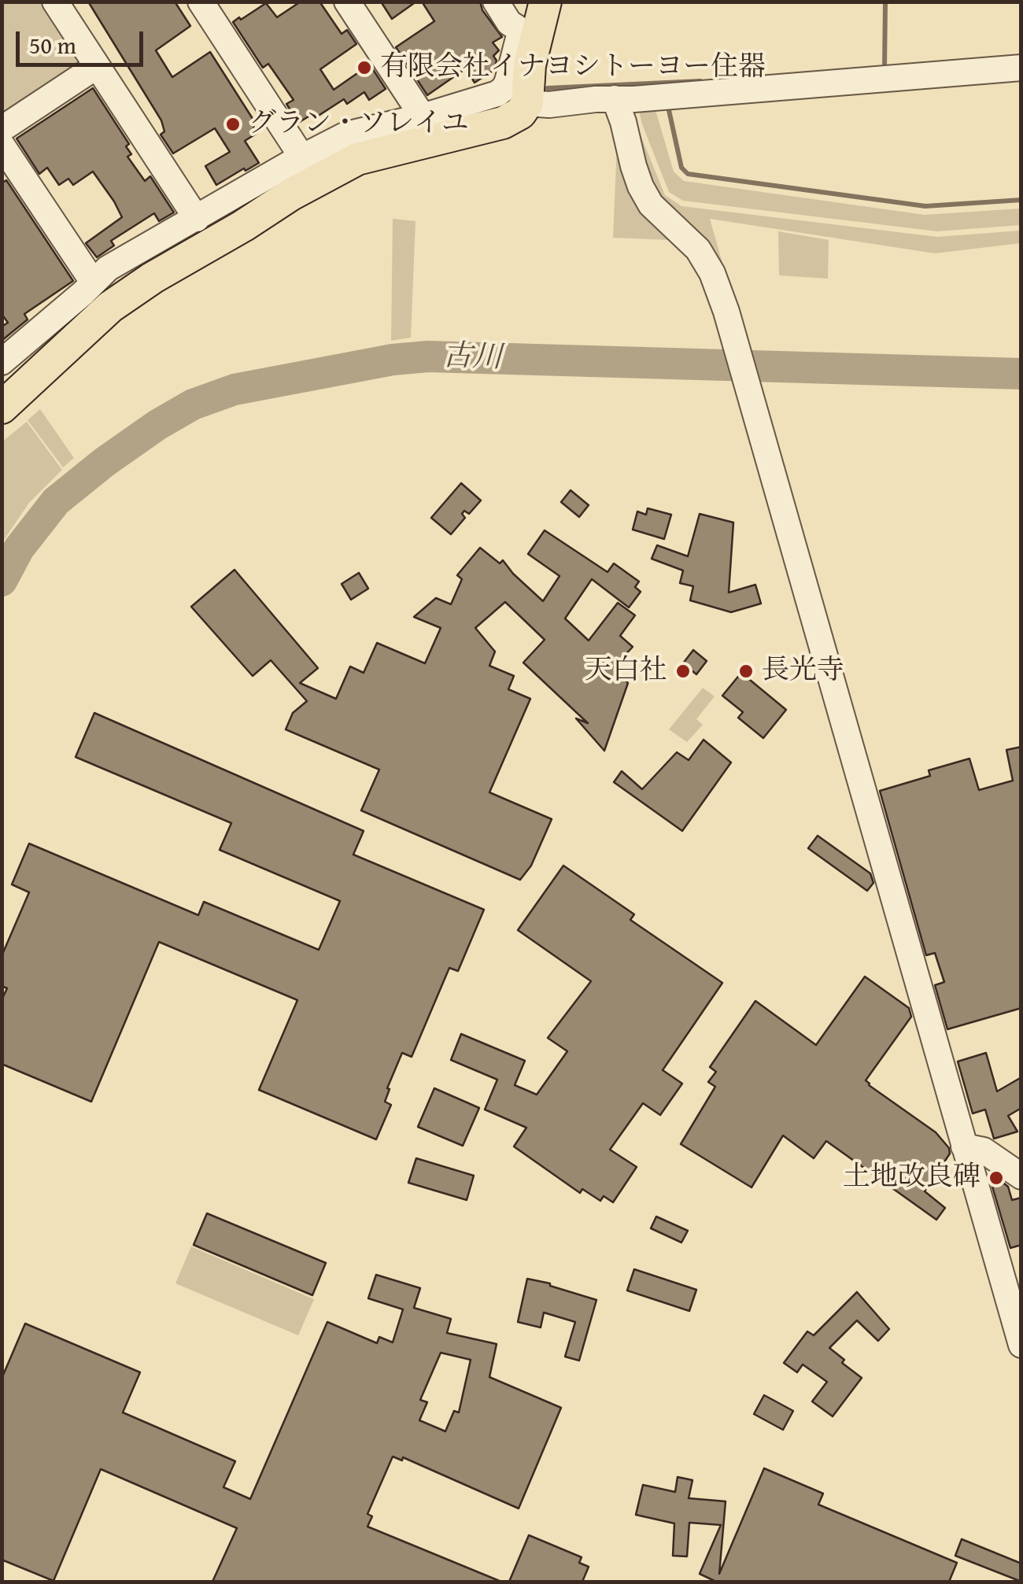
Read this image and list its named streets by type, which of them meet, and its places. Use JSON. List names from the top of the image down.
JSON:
{
  "water": ["古川"],
  "places": [
    "有限会社イナヨシトーヨー住器",
    "グラン・ソレイユ",
    "天白社",
    "長光寺",
    "土地改良碑"
  ],
  "scale_bar": "50 m"
}
